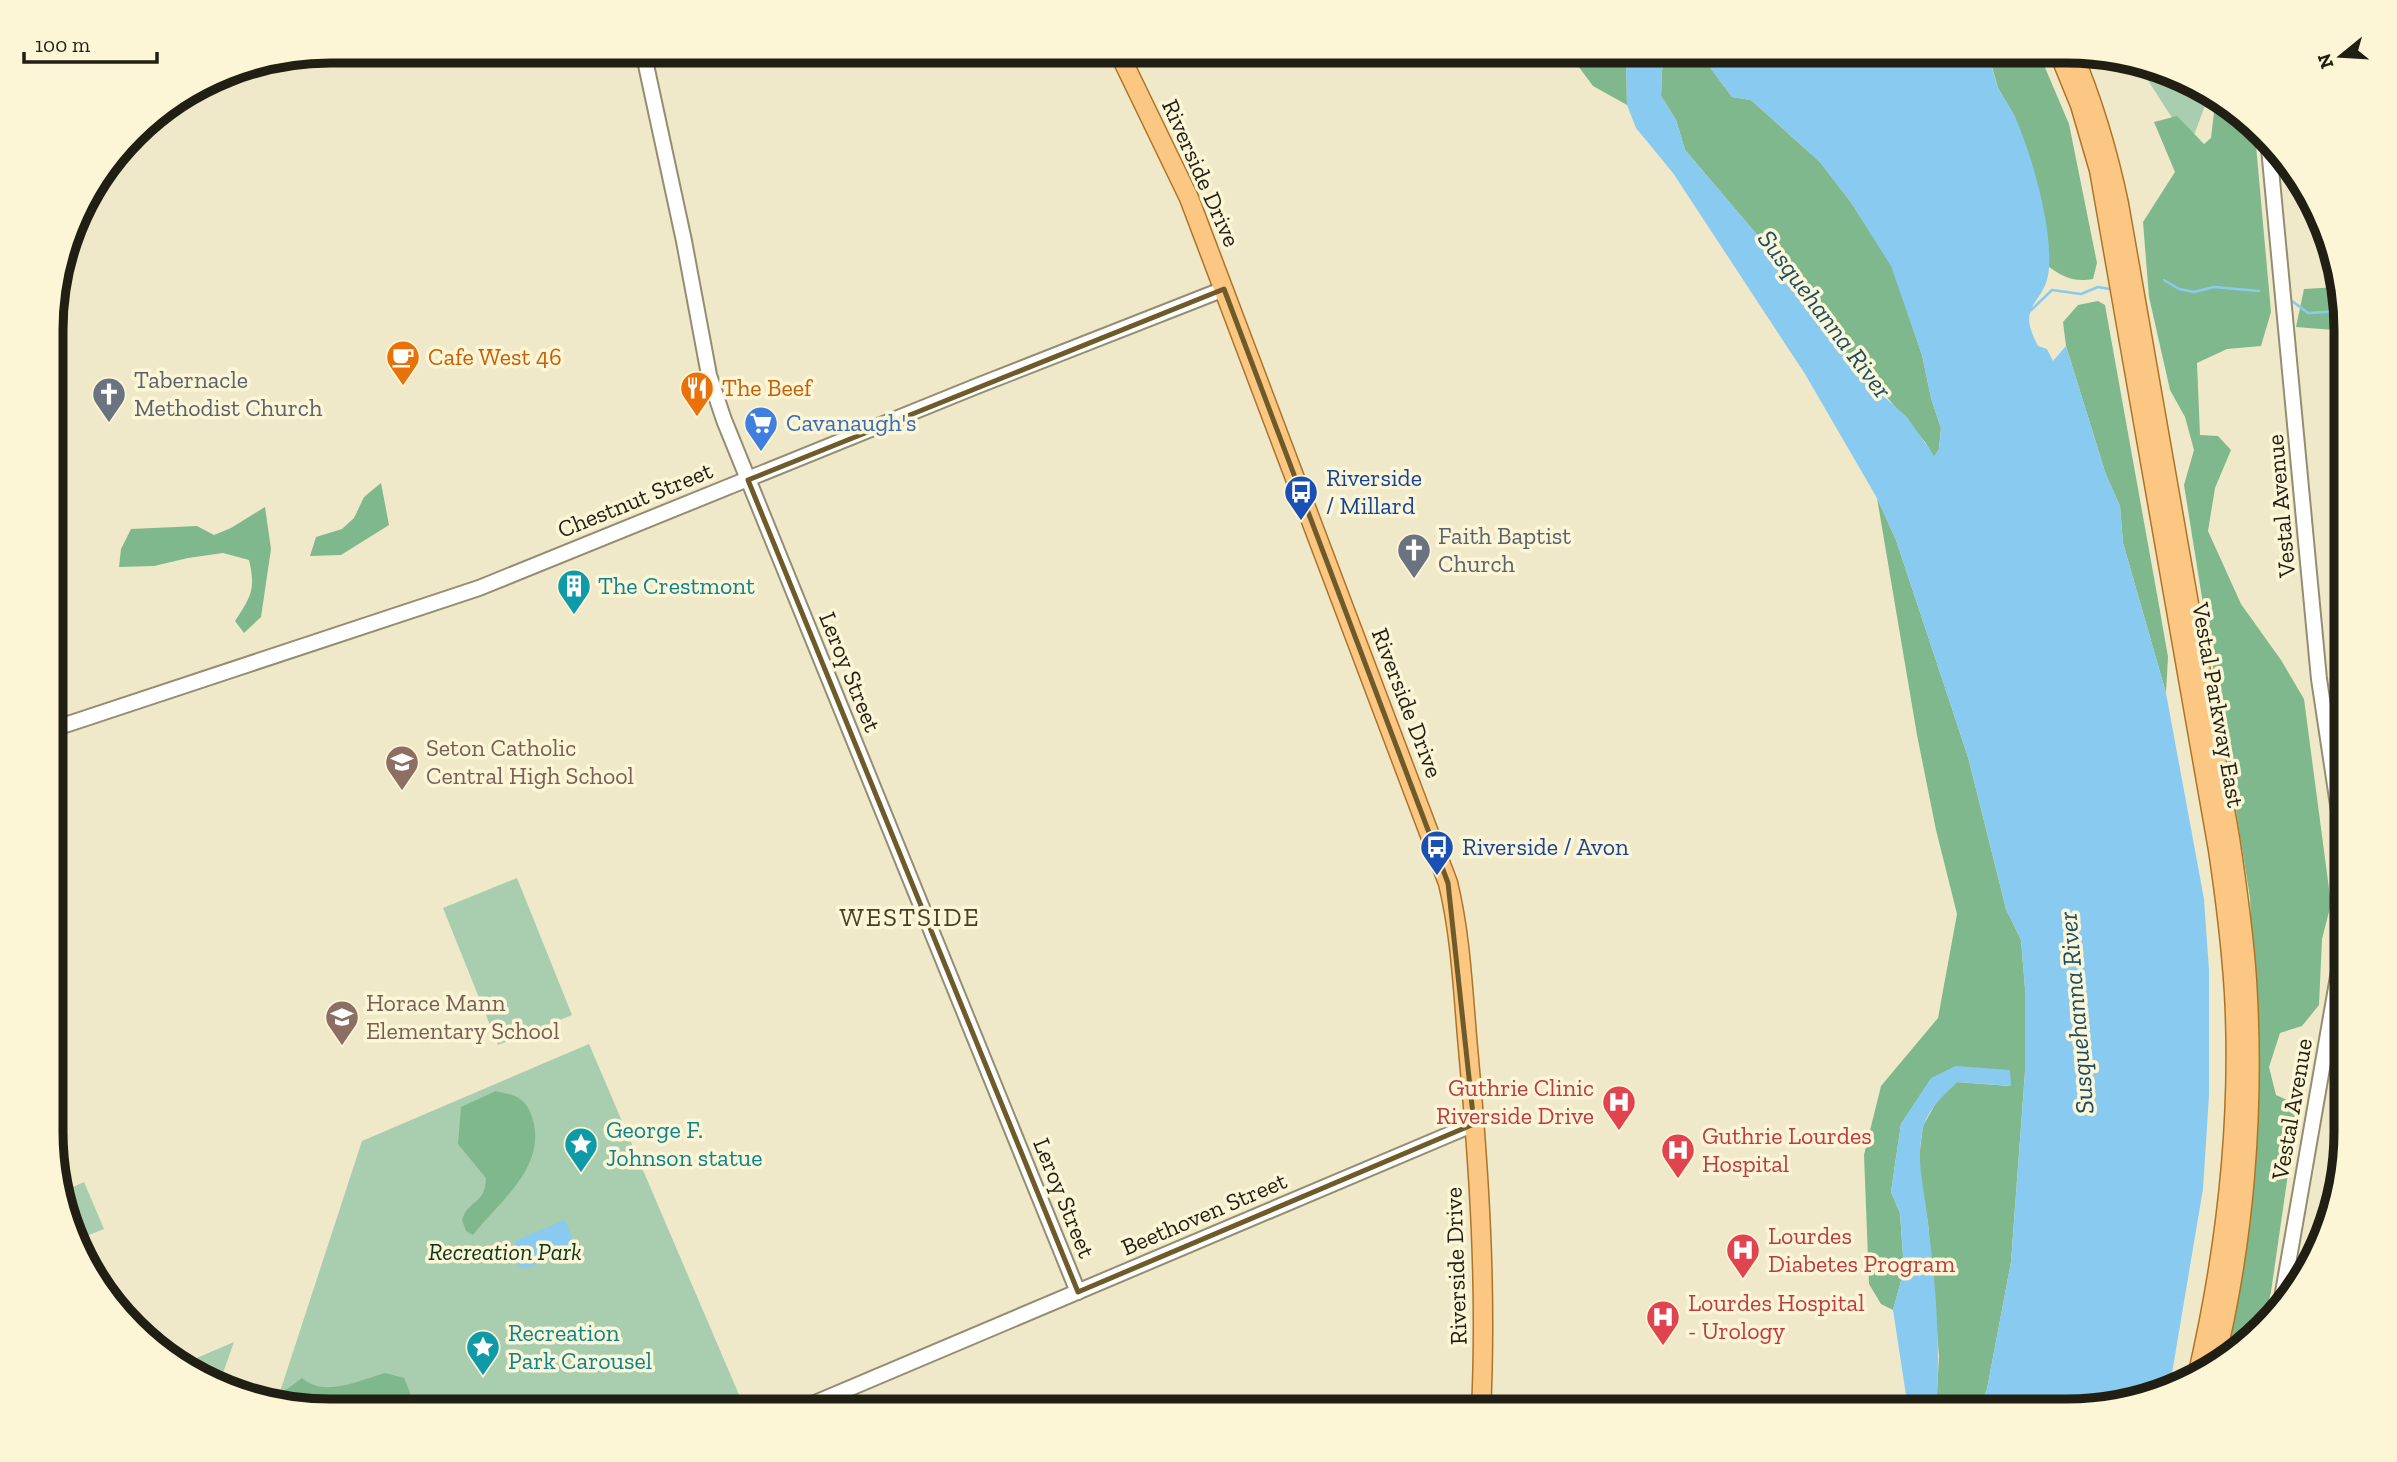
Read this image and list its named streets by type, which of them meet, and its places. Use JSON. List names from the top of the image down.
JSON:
{
  "streets": {
    "main road": ["Riverside Drive", "Vestal Parkway East"],
    "street": [
      "Chestnut Street",
      "Vestal Avenue",
      "Leroy Street",
      "Beethoven Street"
    ]
  },
  "crossings": [
    ["Riverside Drive", "Chestnut Street"],
    ["Riverside Drive", "Beethoven Street"],
    ["Chestnut Street", "Leroy Street"],
    ["Leroy Street", "Beethoven Street"]
  ],
  "districts": ["WESTSIDE"],
  "water": ["Susquehanna River"],
  "parks": ["Recreation Park"],
  "places": {
    "cafe": ["Cafe West 46"],
    "restaurant": ["The Beef"],
    "church": ["Tabernacle Methodist Church", "Faith Baptist Church"],
    "supermarket": ["Cavanaugh's"],
    "bus stop": ["Riverside / Millard", "Riverside / Avon"],
    "building": ["The Crestmont"],
    "school or university": ["Seton Catholic Central High School", "Horace Mann Elementary School"],
    "hospital": [
      "Guthrie Clinic Riverside Drive",
      "Guthrie Lourdes Hospital",
      "Lourdes Diabetes Program",
      "Lourdes Hospital - Urology"
    ],
    "place": ["George F. Johnson statue", "Recreation Park Carousel"]
  },
  "scale_bar": "100 m",
  "north": "left"
}
